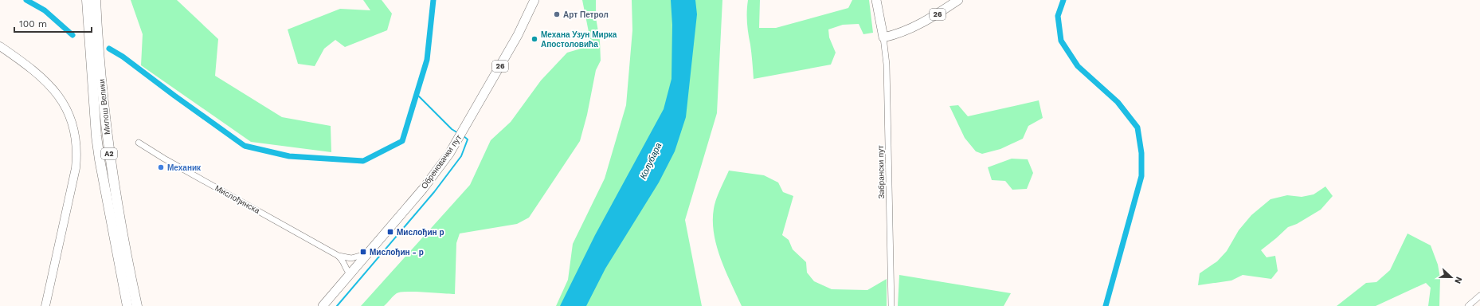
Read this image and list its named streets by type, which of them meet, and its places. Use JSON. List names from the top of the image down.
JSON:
{
  "streets": {
    "highway": ["Милош Велики", "A2"],
    "main road": ["26", "Обреновачки пут"],
    "street": ["Забрански пут", "Мислођинска"]
  },
  "crossings": [
    ["26", "Забрански пут"],
    ["Обреновачки пут", "Мислођинска"]
  ],
  "water": ["Колубара"],
  "places": {
    "other": ["Арт Петрол", "Механа Узун Мирка Апостоловића", "Механик"],
    "transit": ["Мислођин р", "Мислођин - р"]
  },
  "scale_bar": "100 m",
  "north": "right"
}
